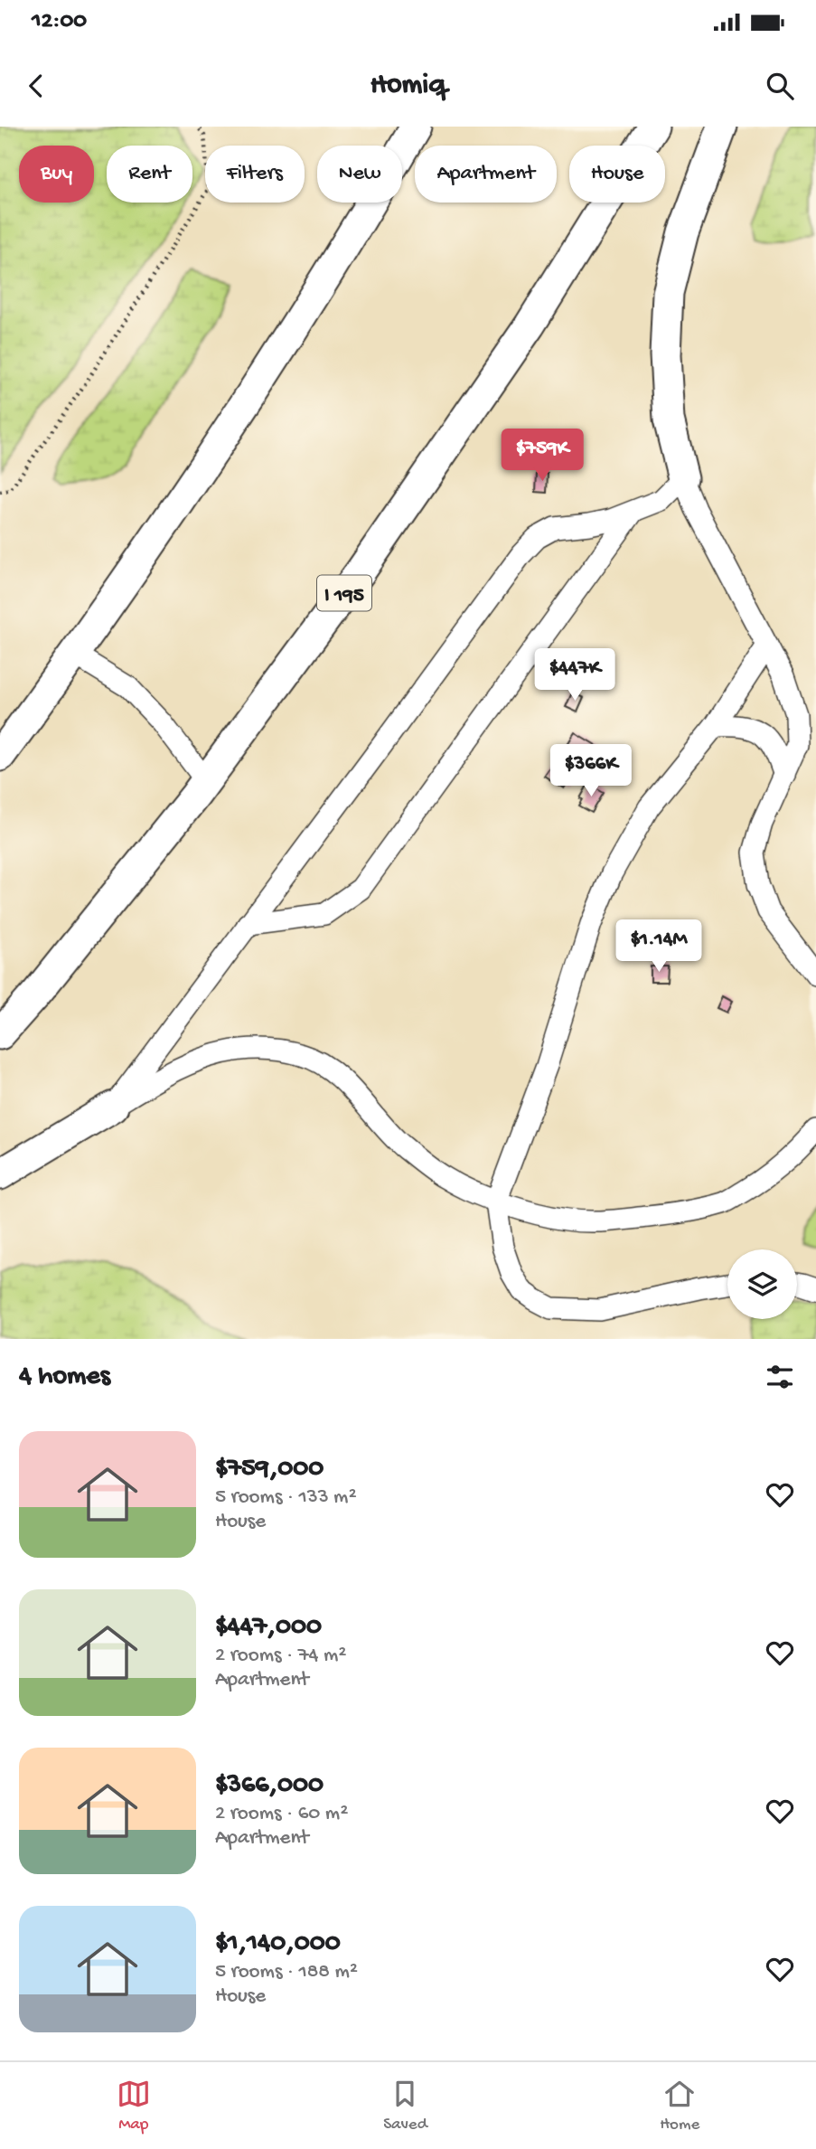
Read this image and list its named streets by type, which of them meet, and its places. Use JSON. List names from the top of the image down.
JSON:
{
  "streets": {
    "highway": ["I 195"]
  },
  "page": {
    "status": "12:00",
    "header": "Homiq",
    "chip": [
      "Buy",
      "Rent",
      "Filters",
      "New",
      "Apartment",
      "House"
    ],
    "price": [
      "$759K",
      "$447K",
      "$366K",
      "$1.14M"
    ],
    "heading": "4 homes",
    "list": [
      {
        "name": "$759,000",
        "note": "5 rooms · 133 m² · House"
      },
      {
        "name": "$447,000",
        "note": "2 rooms · 74 m² · Apartment"
      },
      {
        "name": "$366,000",
        "note": "2 rooms · 60 m² · Apartment"
      },
      {
        "name": "$1,140,000",
        "note": "5 rooms · 188 m² · House"
      }
    ],
    "tabs": ["Map", "Saved", "Home"]
  }
}
